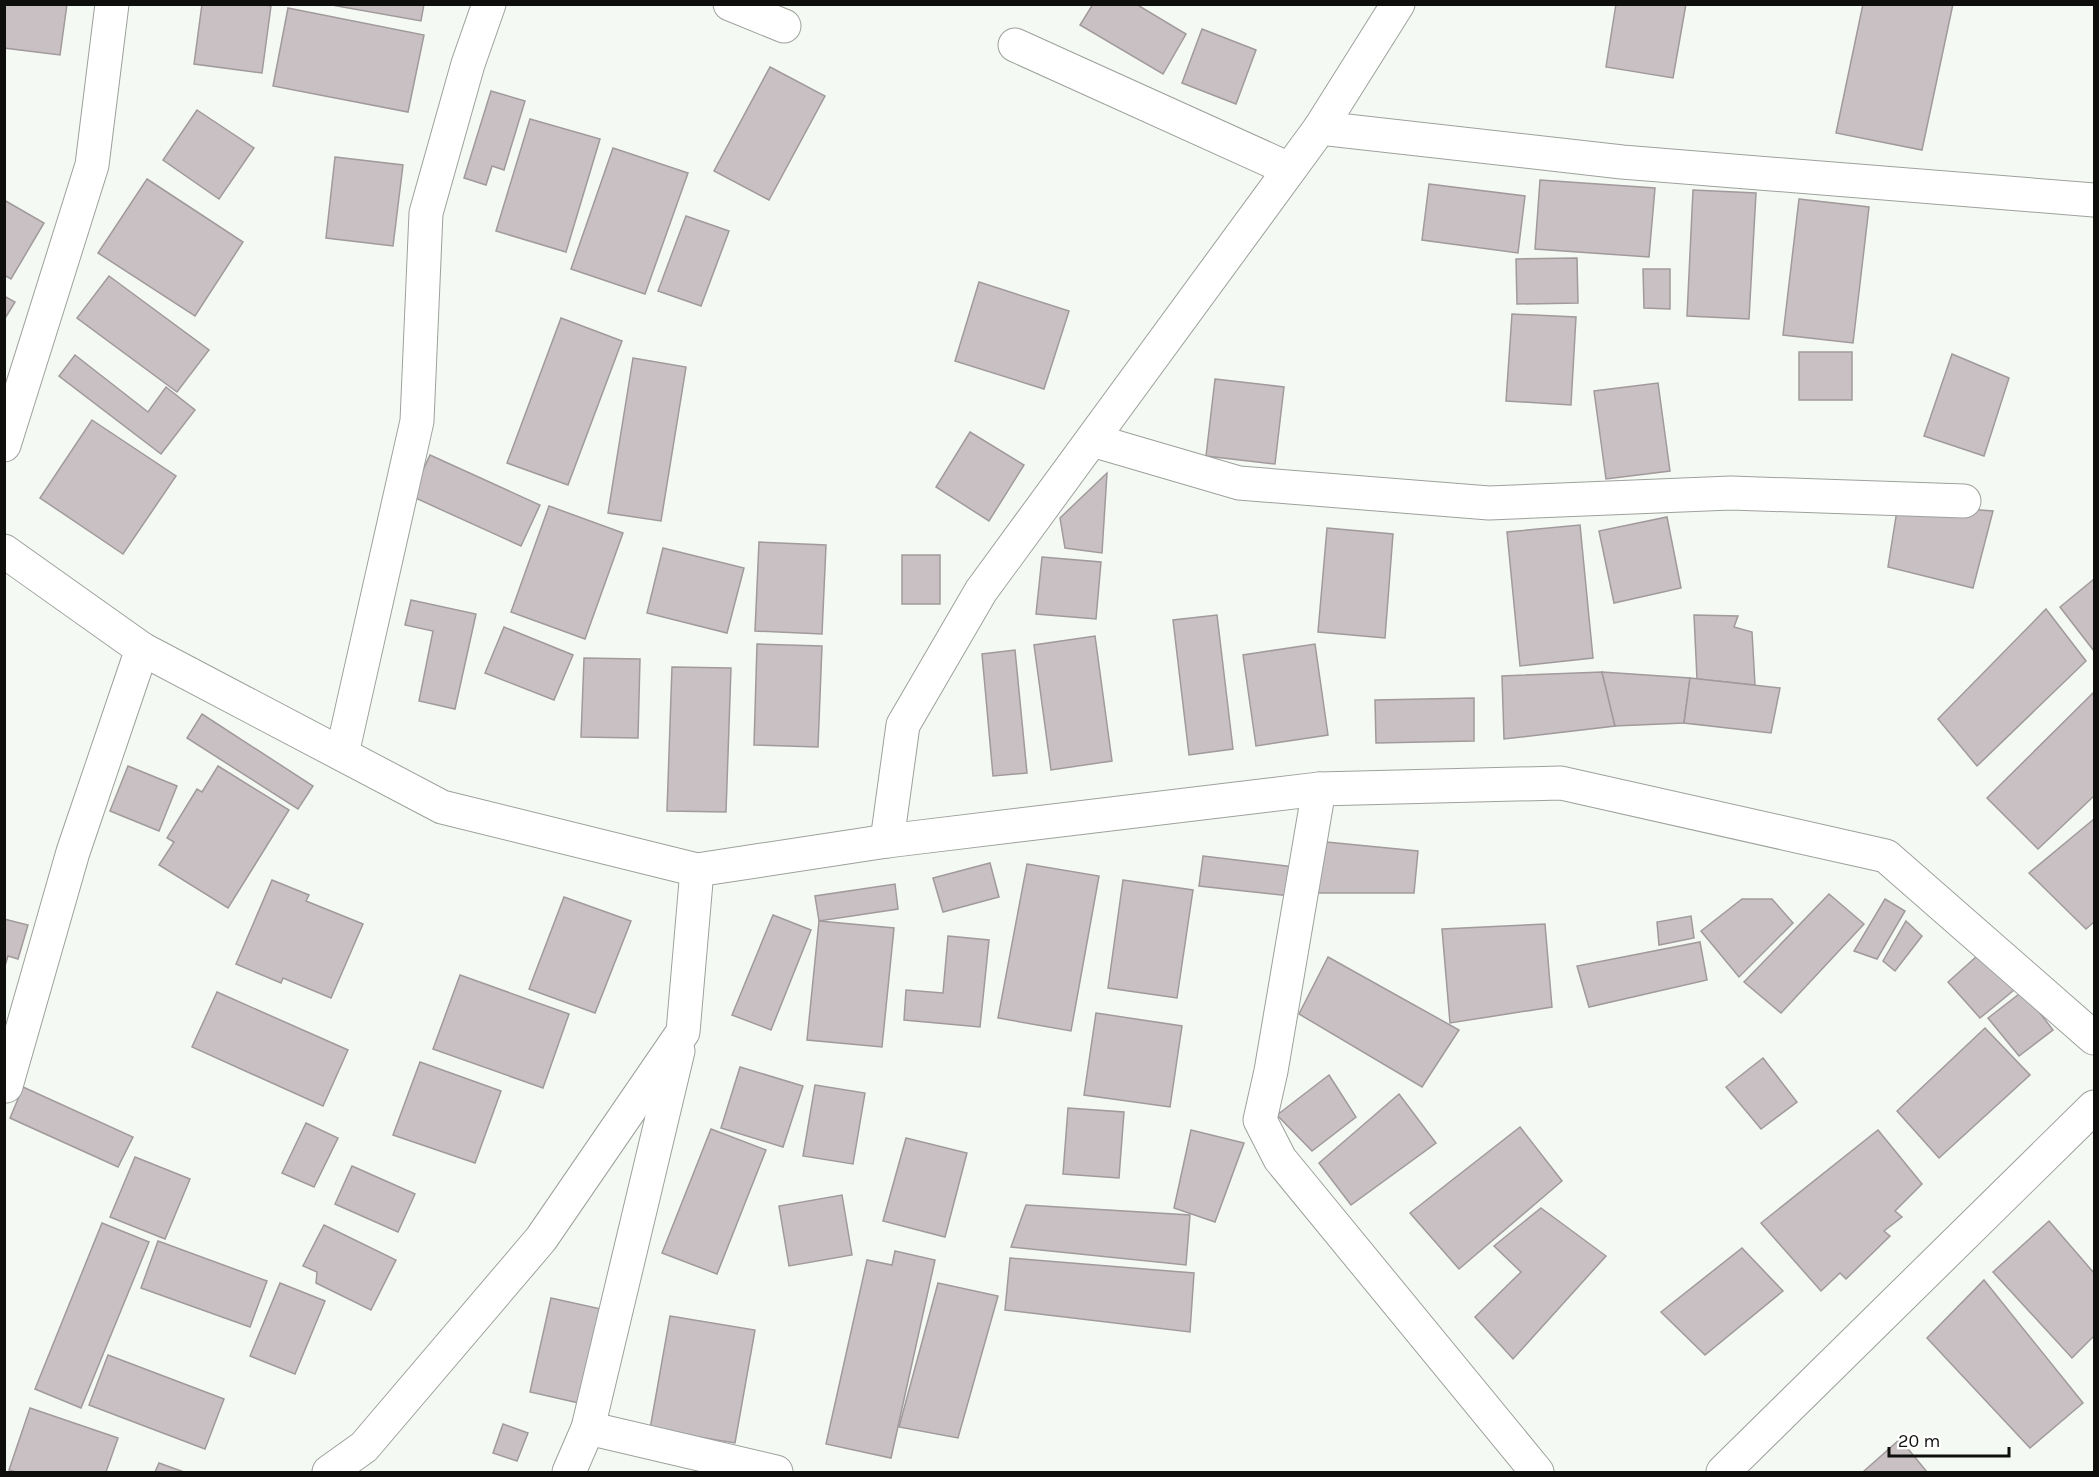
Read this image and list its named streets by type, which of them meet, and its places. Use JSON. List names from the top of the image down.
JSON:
{
  "scale_bar": "20 m"
}
